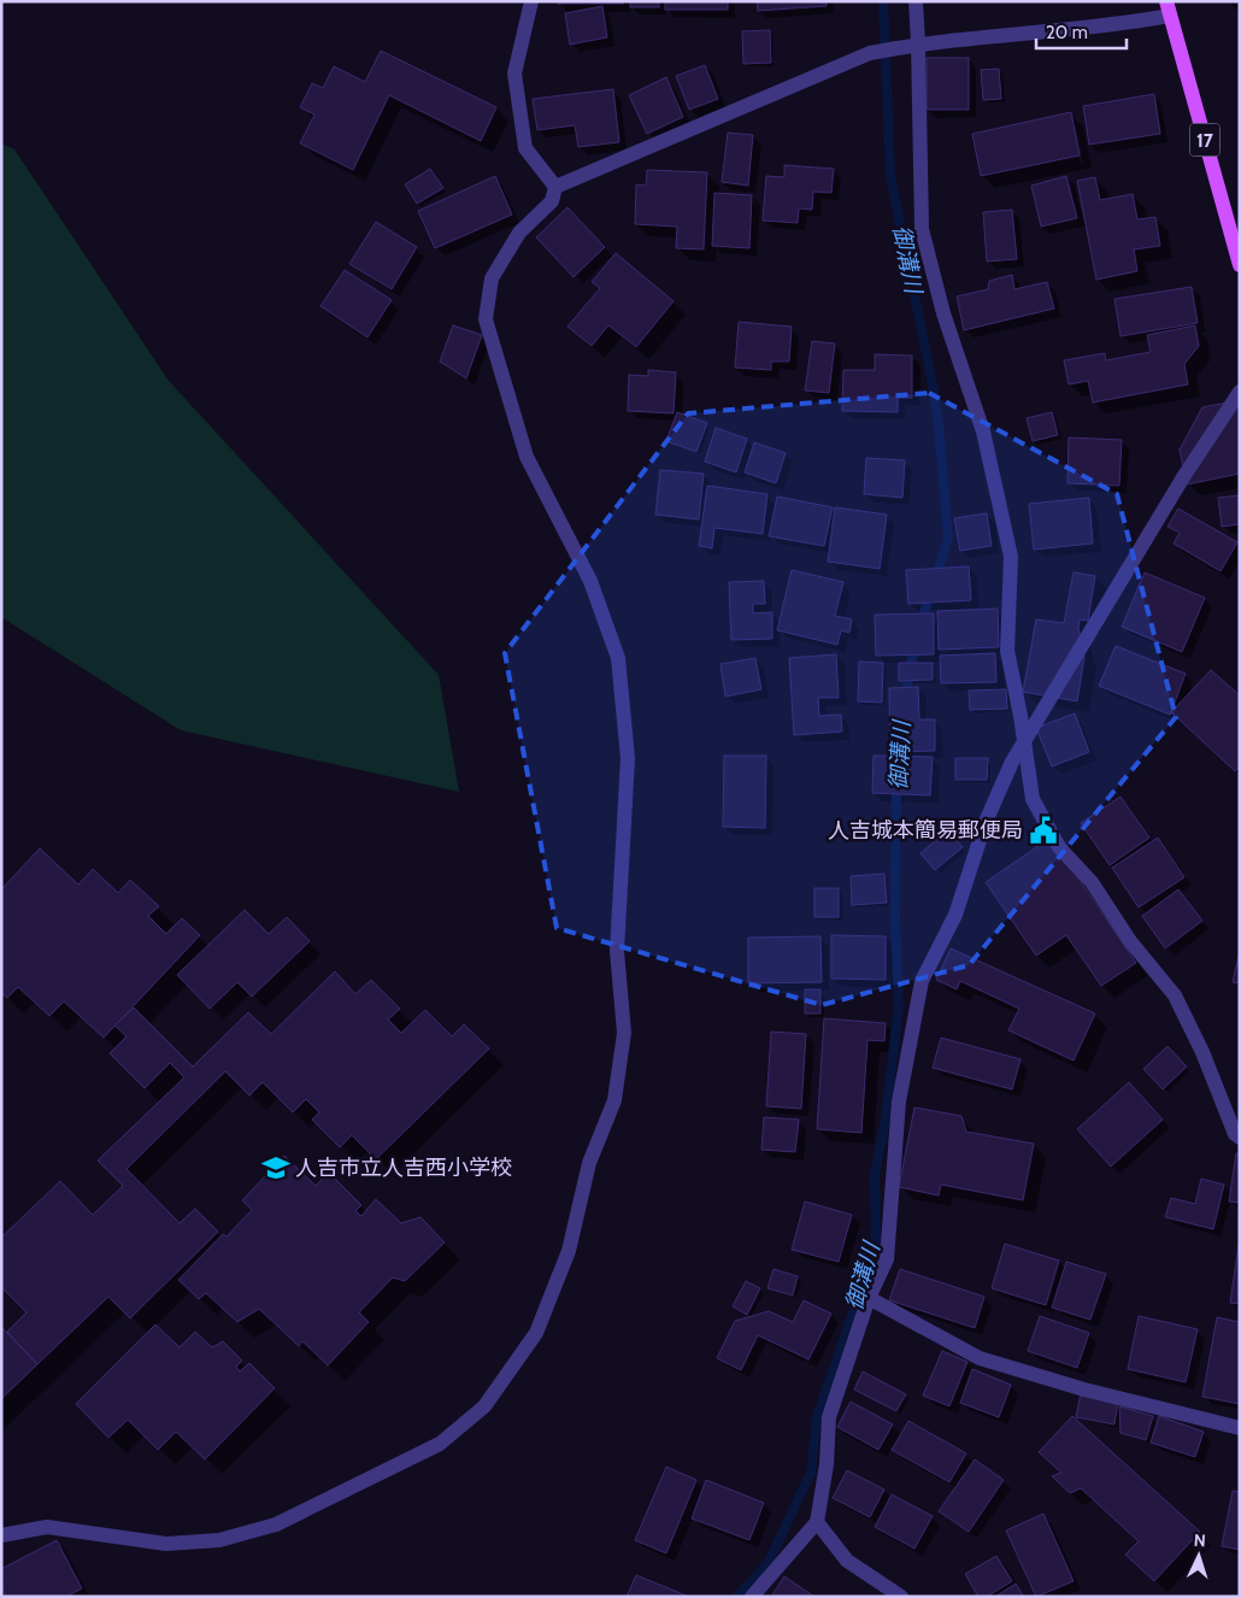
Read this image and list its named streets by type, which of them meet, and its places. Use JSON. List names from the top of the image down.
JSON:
{
  "streets": {
    "main road": ["17"]
  },
  "water": ["御溝川"],
  "places": {
    "public building": ["人吉城本簡易郵便局"],
    "school or university": ["人吉市立人吉西小学校"]
  },
  "scale_bar": "20 m",
  "north": "top"
}
